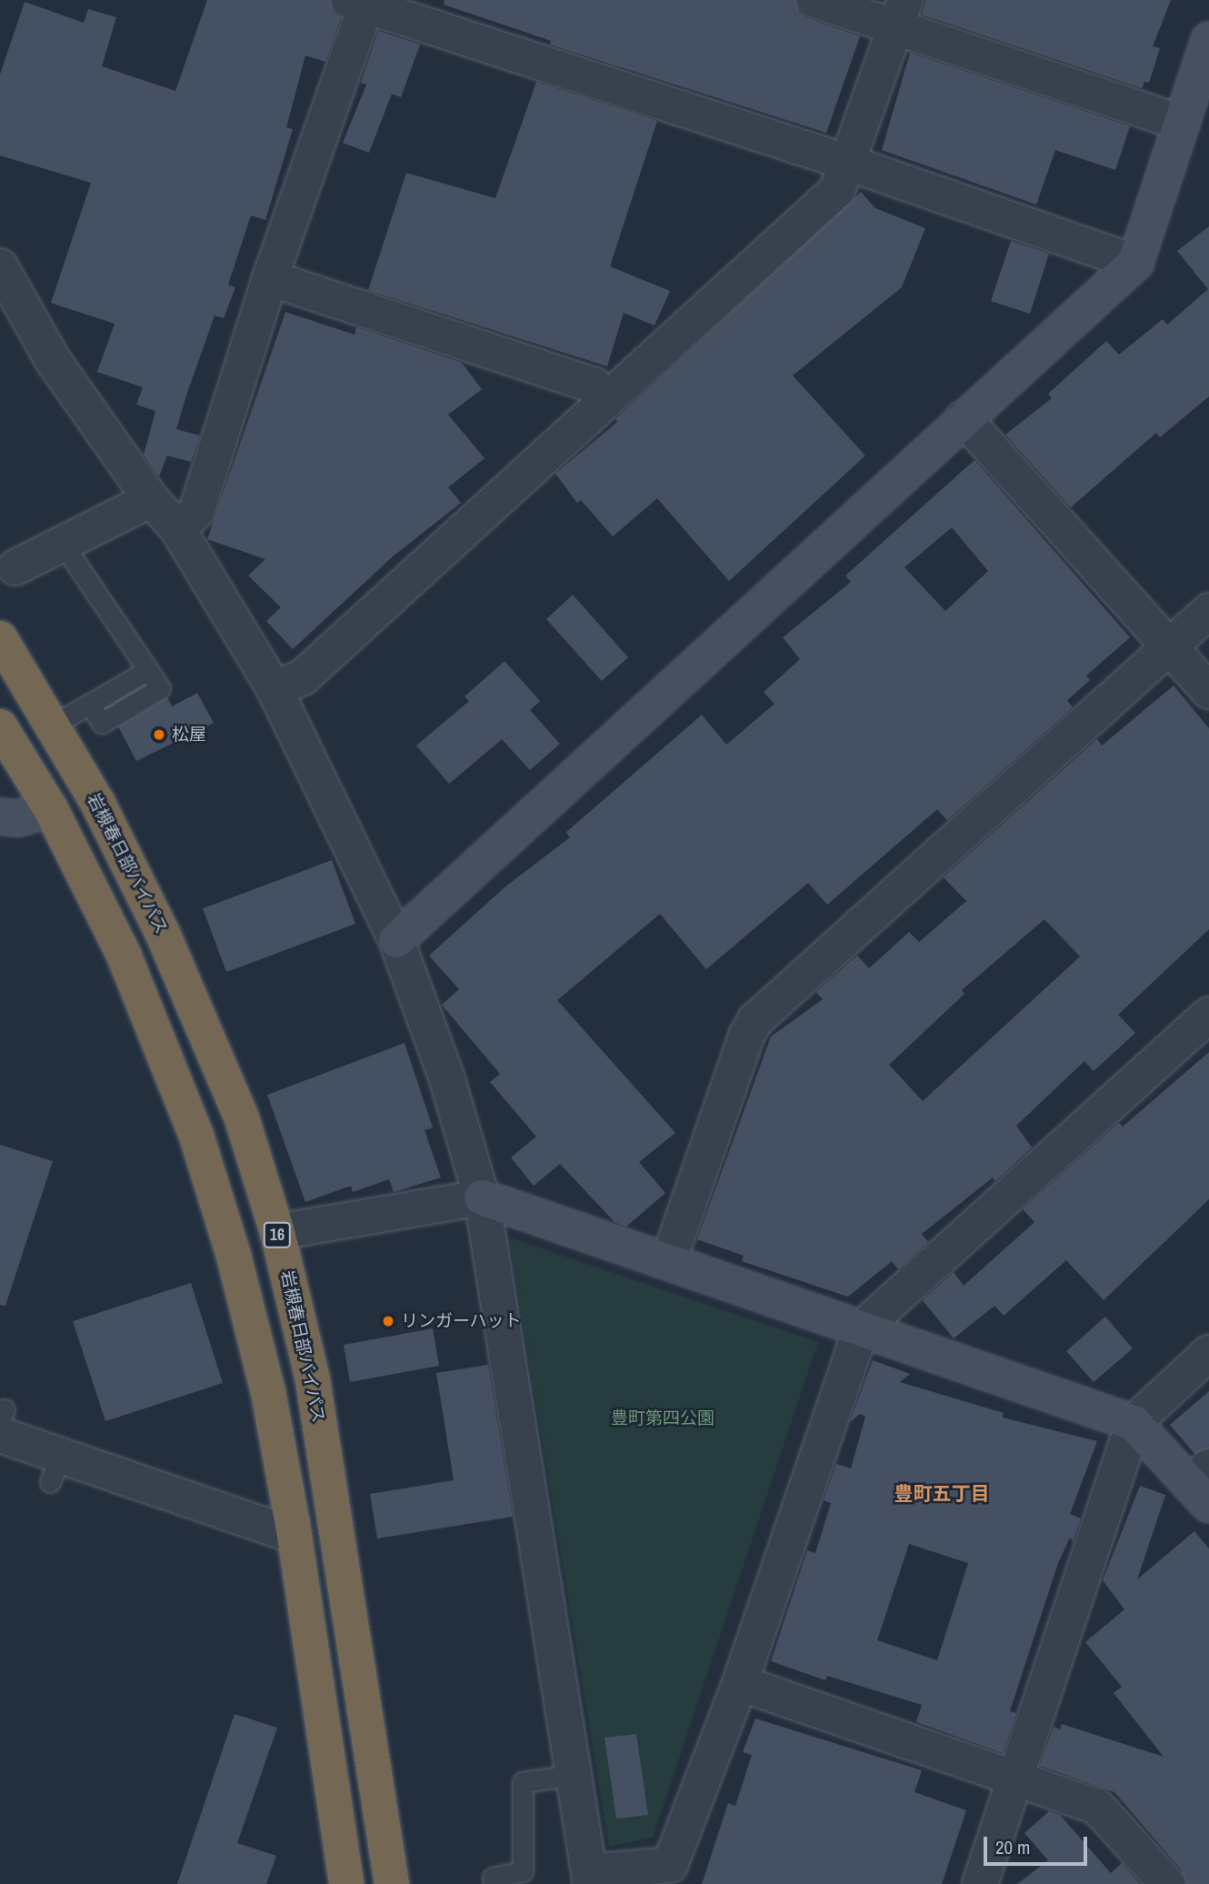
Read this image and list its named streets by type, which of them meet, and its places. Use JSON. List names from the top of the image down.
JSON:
{
  "streets": {
    "highway": ["岩槻春日部バイパス", "16"]
  },
  "districts": ["豊町五丁目"],
  "parks": ["豊町第四公園"],
  "places": ["松屋", "リンガーハット"],
  "scale_bar": "20 m"
}
